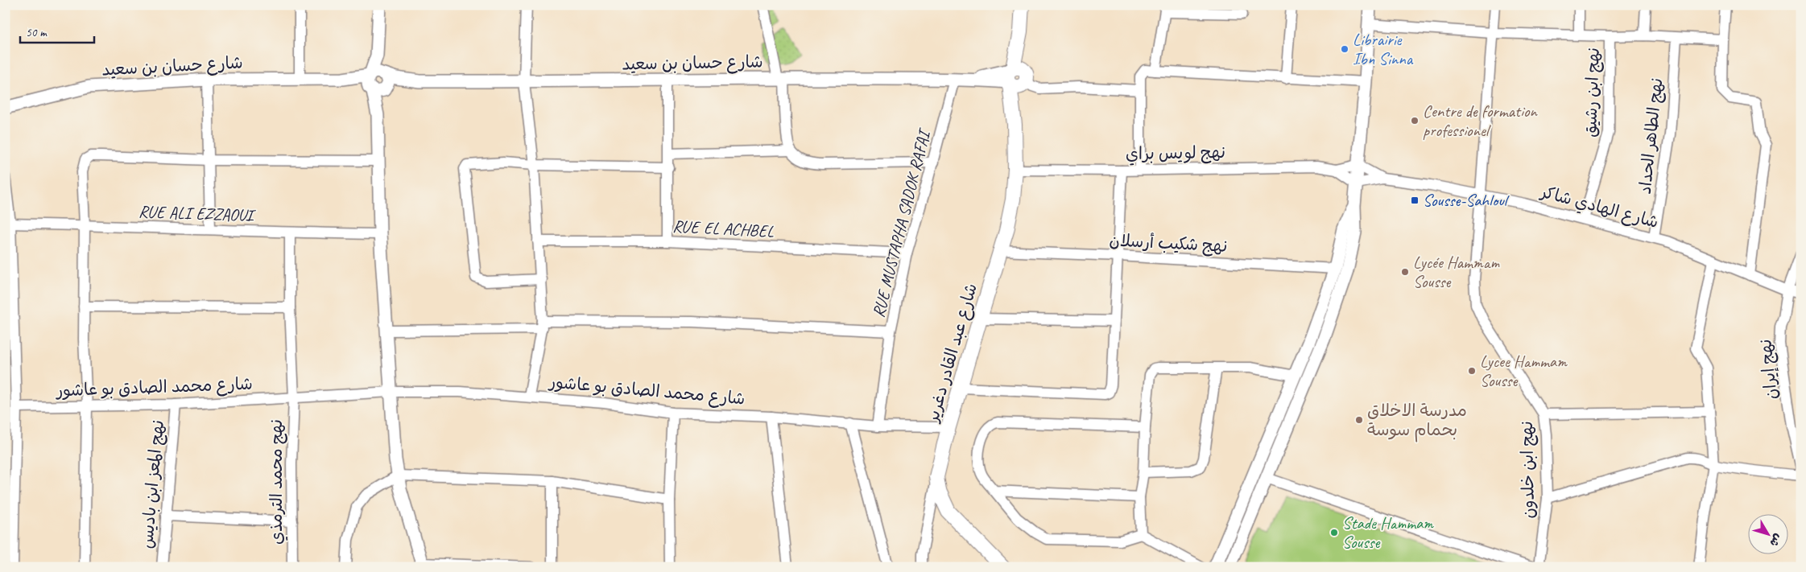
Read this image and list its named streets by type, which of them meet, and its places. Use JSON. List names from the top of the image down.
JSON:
{
  "streets": {
    "main road": ["شارع عبد القادر دغرير"],
    "street": [
      "شارع حسان بن سعيد",
      "نهج ابن رشيق",
      "نهج الطاهر الحداد",
      "نهج لويس براي",
      "شارع الهادي شاكر",
      "RUE ALI EZZAOUI",
      "RUE MUSTAPHA SADOK RAFAI",
      "RUE EL ACHBEL",
      "نهج شكيب أرسلان",
      "نهج إيران",
      "شارع محمد الصادق بو عاشور",
      "نهج ابن خلدون",
      "نهج محمد الترمذي",
      "نهج المعز ابن باديس"
    ]
  },
  "crossings": [
    ["شارع حسان بن سعيد", "RUE MUSTAPHA SADOK RAFAI"],
    ["شارع حسان بن سعيد", "شارع عبد القادر دغرير"],
    ["نهج ابن رشيق", "شارع الهادي شاكر"],
    ["نهج الطاهر الحداد", "شارع الهادي شاكر"],
    ["نهج لويس براي", "شارع عبد القادر دغرير"],
    ["شارع الهادي شاكر", "نهج إيران"],
    ["شارع الهادي شاكر", "نهج ابن خلدون"],
    ["RUE ALI EZZAOUI", "نهج محمد الترمذي"],
    ["RUE MUSTAPHA SADOK RAFAI", "RUE EL ACHBEL"],
    ["RUE MUSTAPHA SADOK RAFAI", "شارع محمد الصادق بو عاشور"],
    ["نهج شكيب أرسلان", "شارع عبد القادر دغرير"],
    ["شارع عبد القادر دغرير", "شارع محمد الصادق بو عاشور"],
    ["شارع محمد الصادق بو عاشور", "نهج محمد الترمذي"],
    ["شارع محمد الصادق بو عاشور", "نهج المعز ابن باديس"]
  ],
  "places": {
    "other": [
      "Librairie Ibn Sinna",
      "Centre de formation professionel",
      "Lycée Hammam Sousse",
      "Lycee Hammam Sousse",
      "مدرسة الاخلاق بحمام سوسة",
      "Stade Hammam Sousse"
    ],
    "transit": ["Sousse-Sahloul"]
  },
  "scale_bar": "50 m",
  "north": "bottom right"
}
